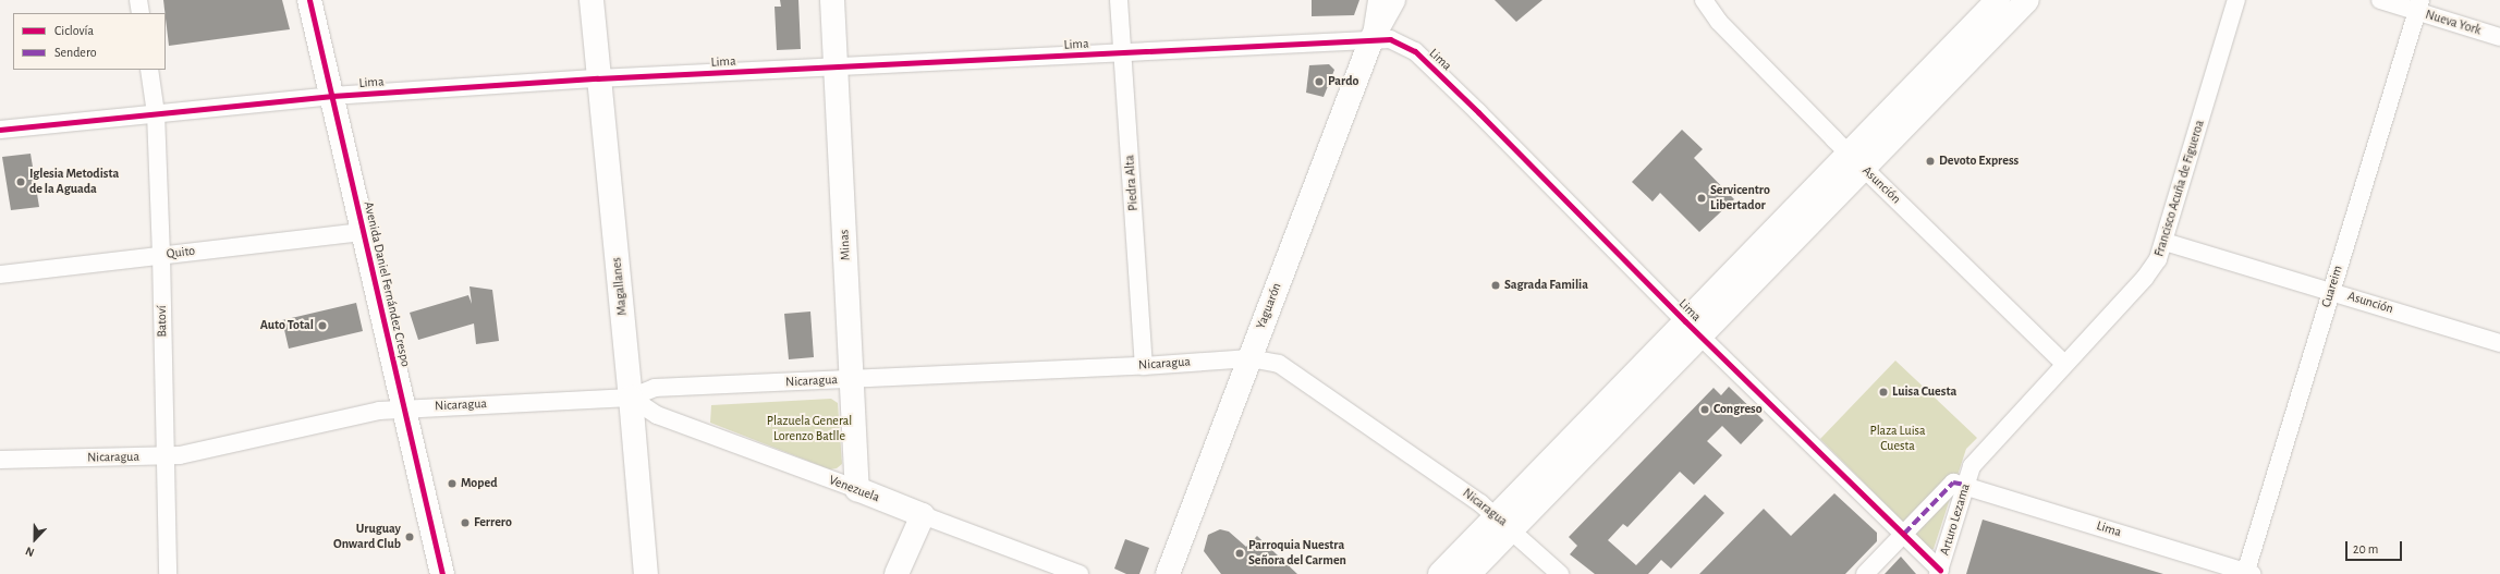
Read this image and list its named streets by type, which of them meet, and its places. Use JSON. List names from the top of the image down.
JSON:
{
  "streets": {
    "street": [
      "Nueva York",
      "Lima",
      "Piedra Alta",
      "Asunción",
      "Francisco Acuña de Figueroa",
      "Minas",
      "Quito",
      "Avenida Daniel Fernández Crespo",
      "Magallanes",
      "Cuareim",
      "Yaguarón",
      "Batoví",
      "Nicaragua",
      "Venezuela",
      "Arturo Lezama"
    ]
  },
  "crossings": [
    ["Nueva York", "Cuareim"],
    ["Lima", "Piedra Alta"],
    ["Lima", "Minas"],
    ["Lima", "Avenida Daniel Fernández Crespo"],
    ["Lima", "Magallanes"],
    ["Lima", "Cuareim"],
    ["Lima", "Yaguarón"],
    ["Lima", "Batoví"],
    ["Lima", "Arturo Lezama"],
    ["Piedra Alta", "Nicaragua"],
    ["Asunción", "Francisco Acuña de Figueroa"],
    ["Asunción", "Cuareim"],
    ["Francisco Acuña de Figueroa", "Arturo Lezama"],
    ["Minas", "Nicaragua"],
    ["Minas", "Venezuela"],
    ["Quito", "Avenida Daniel Fernández Crespo"],
    ["Quito", "Batoví"],
    ["Avenida Daniel Fernández Crespo", "Nicaragua"],
    ["Magallanes", "Nicaragua"],
    ["Magallanes", "Venezuela"],
    ["Yaguarón", "Nicaragua"],
    ["Batoví", "Nicaragua"],
    ["Nicaragua", "Venezuela"]
  ],
  "parks": ["Plazuela General Lorenzo Batlle", "Plaza Luisa Cuesta"],
  "places": [
    "Pardo",
    "Devoto Express",
    "Iglesia Metodista de la Aguada",
    "Servicentro Libertador",
    "Sagrada Familia",
    "Auto Total",
    "Luisa Cuesta",
    "Congreso",
    "Moped",
    "Ferrero",
    "Uruguay Onward Club",
    "Parroquia Nuestra Señora del Carmen"
  ],
  "legend": ["Ciclovía", "Sendero"],
  "scale_bar": "20 m",
  "north": "bottom"
}
